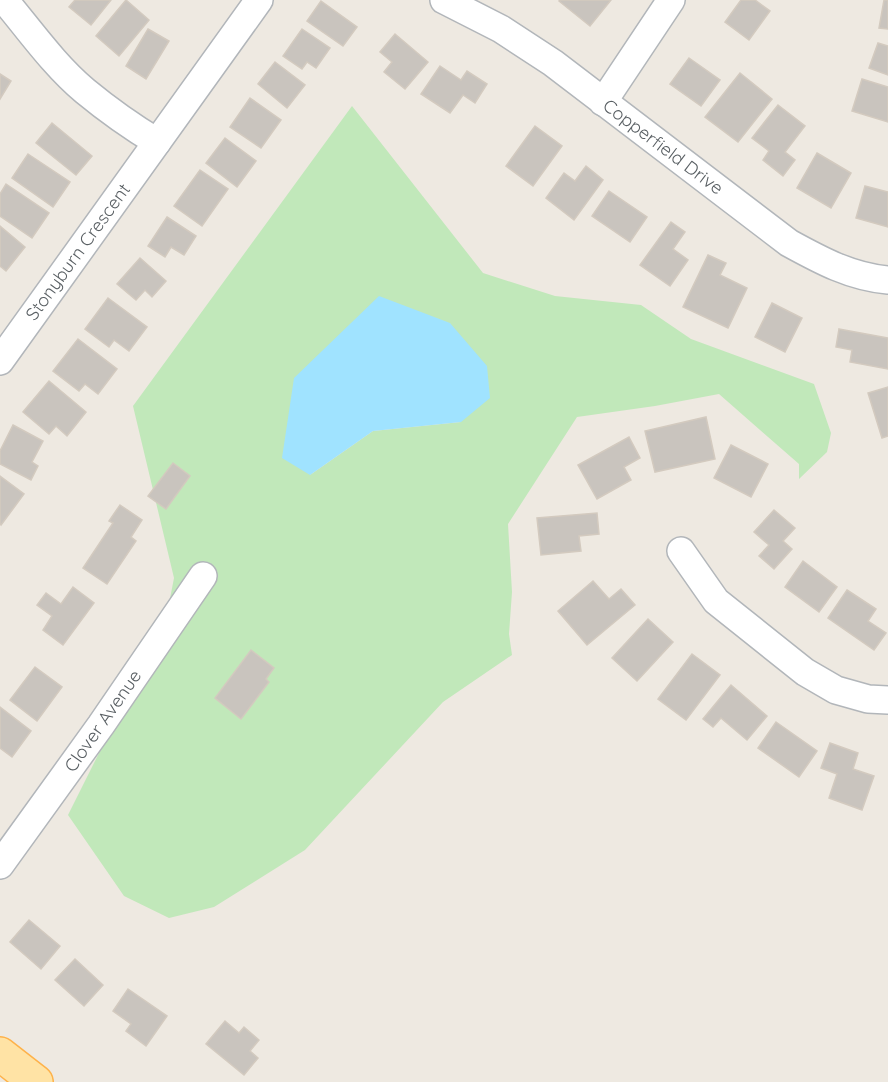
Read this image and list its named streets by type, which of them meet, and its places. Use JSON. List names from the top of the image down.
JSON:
{
  "streets": {
    "street": ["Copperfield Drive", "Stonyburn Crescent", "Clover Avenue"]
  }
}
